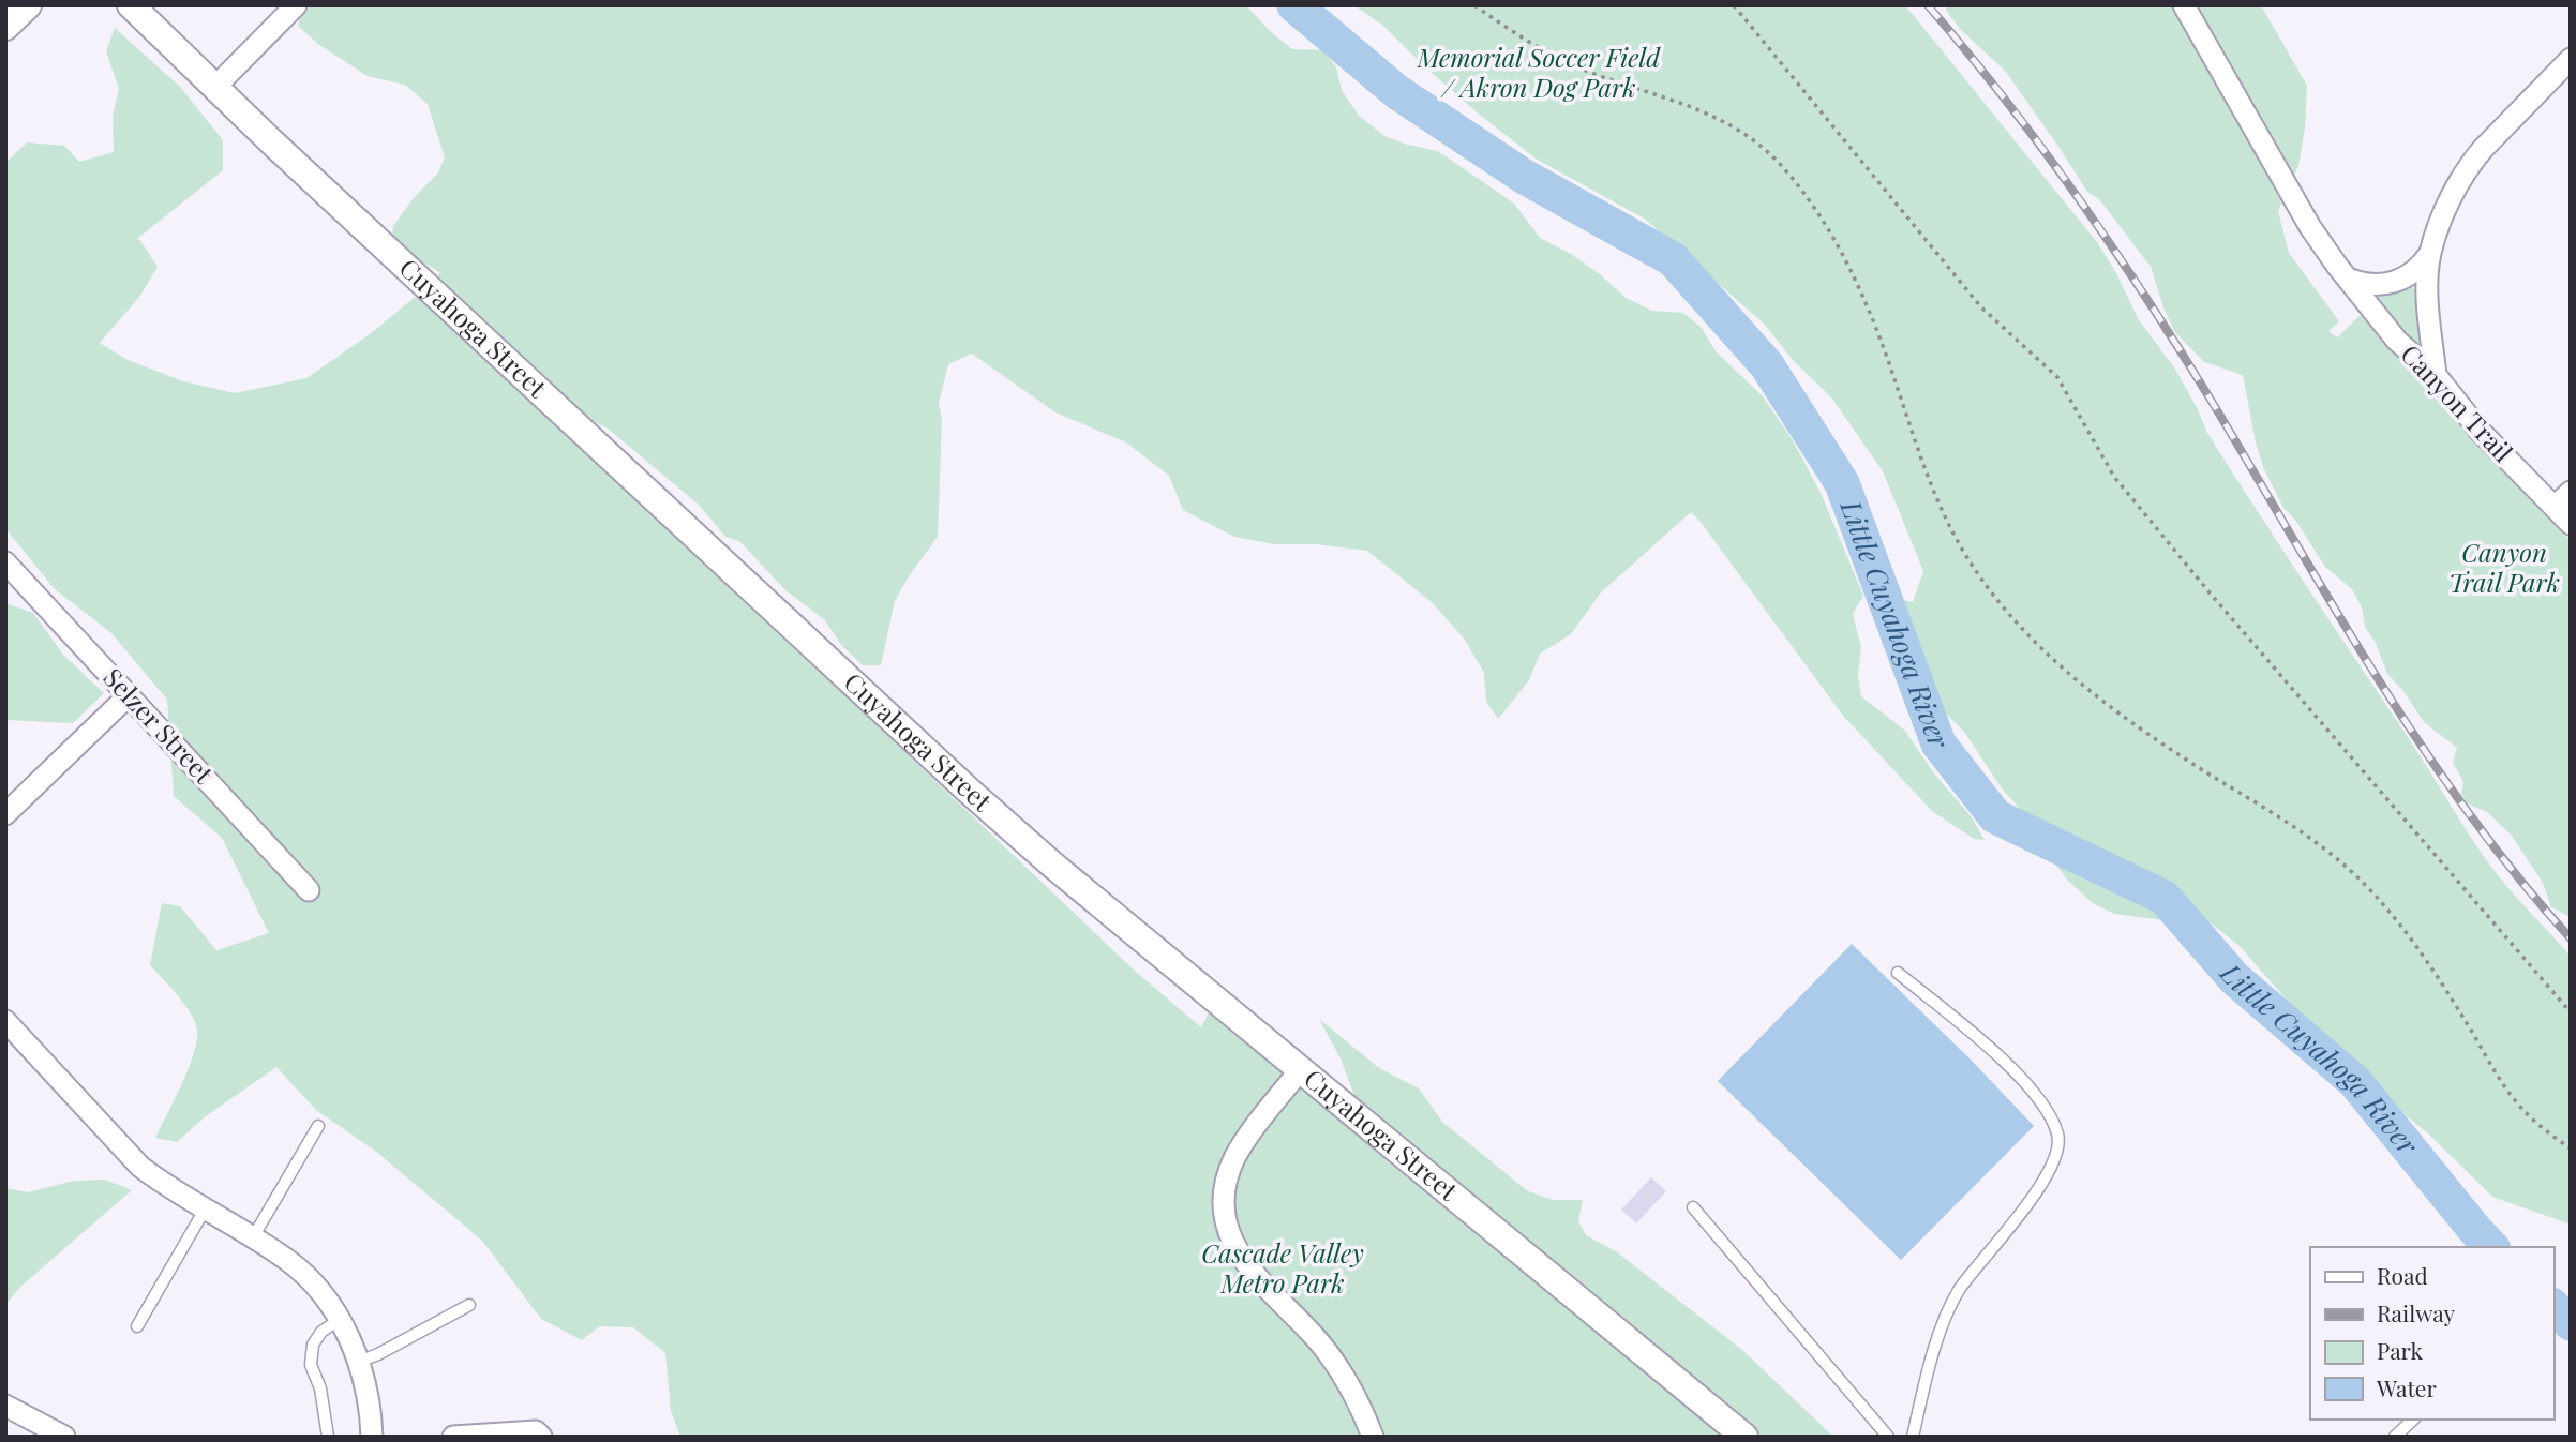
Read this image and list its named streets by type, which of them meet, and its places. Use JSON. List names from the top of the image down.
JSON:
{
  "streets": {
    "street": ["Cuyahoga Street", "Canyon Trail", "Selzer Street"]
  },
  "water": ["Little Cuyahoga River"],
  "parks": ["Memorial Soccer Field / Akron Dog Park", "Canyon Trail Park", "Cascade Valley Metro Park"],
  "legend": [
    "Road",
    "Railway",
    "Park",
    "Water"
  ]
}
